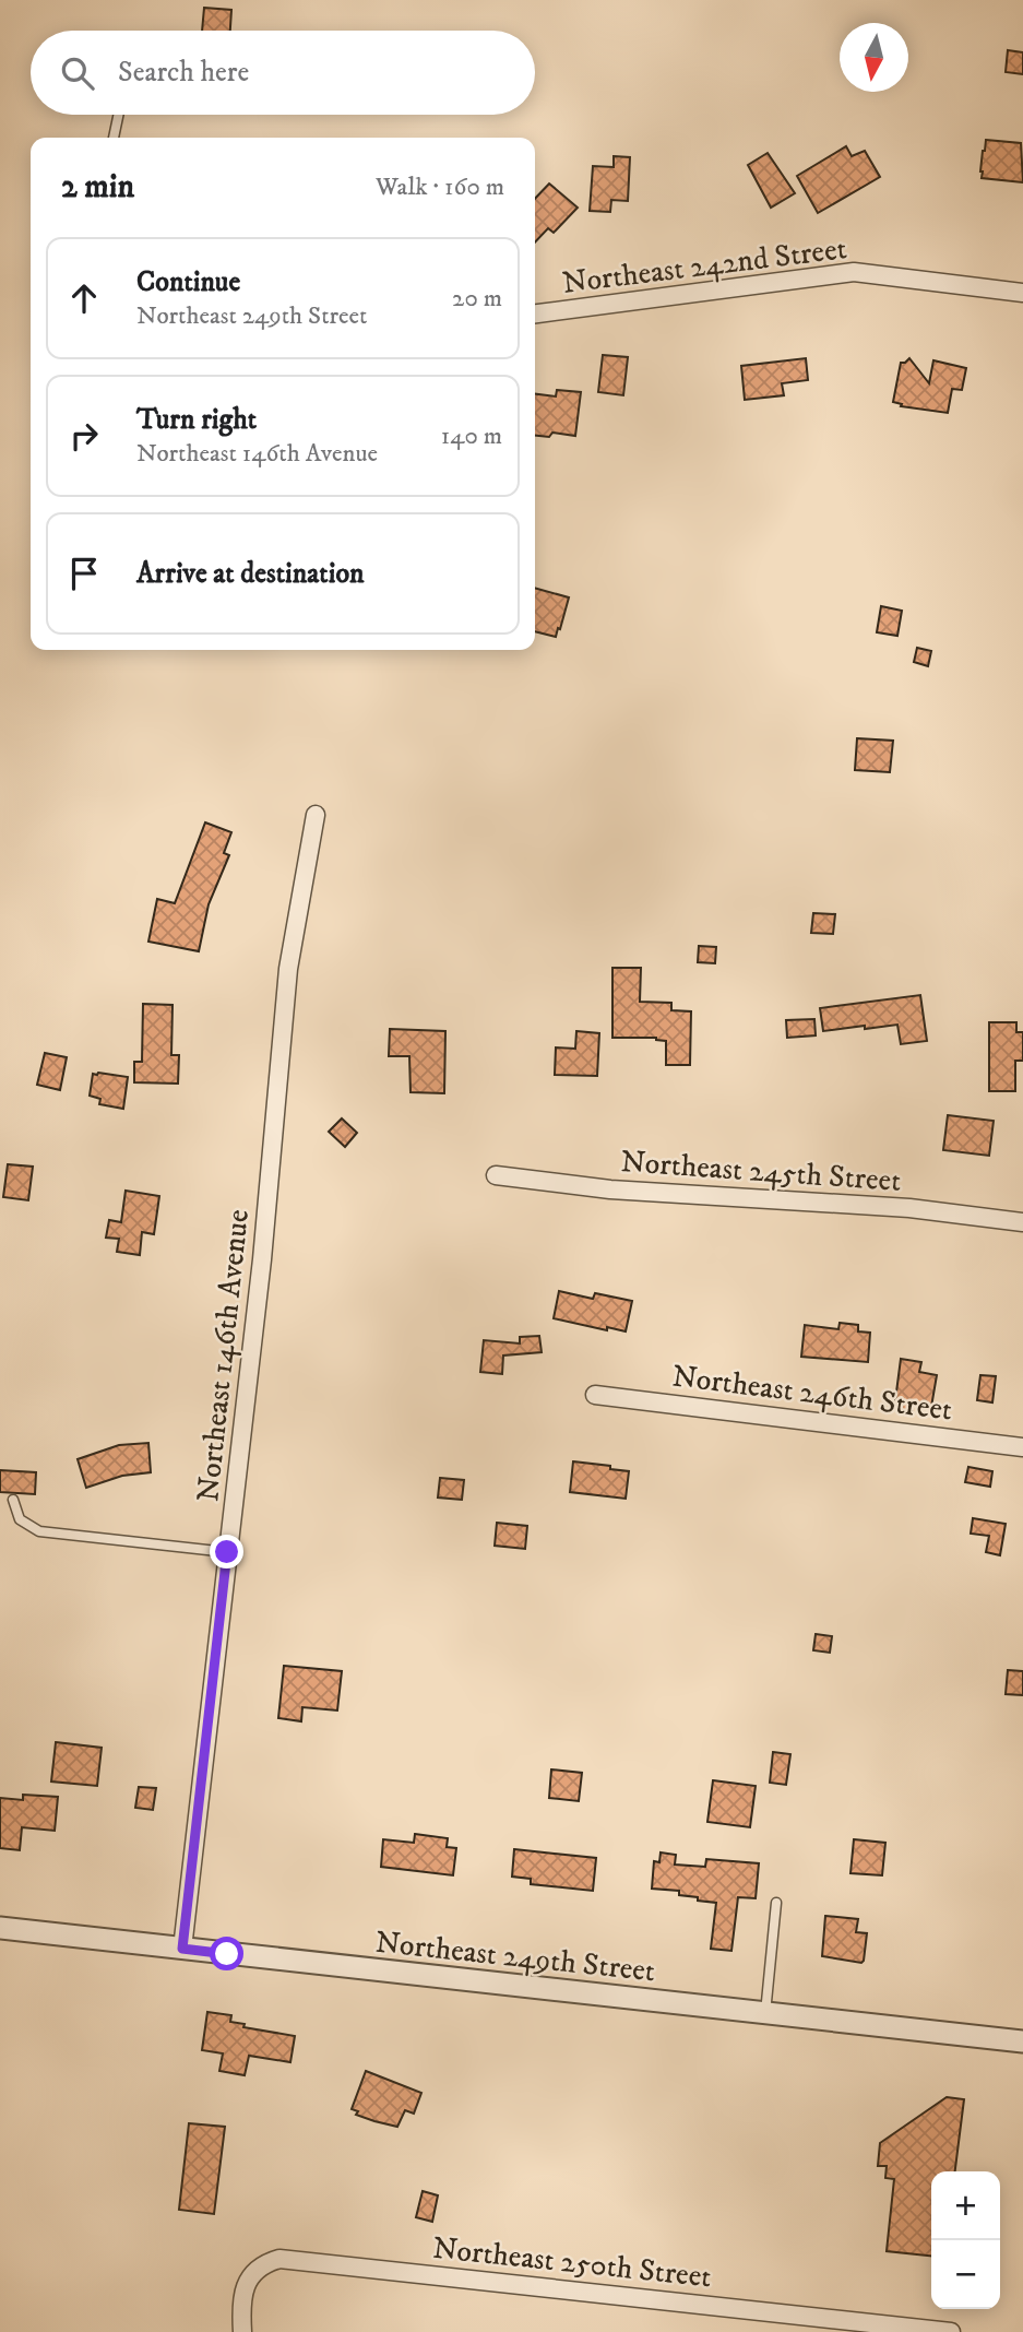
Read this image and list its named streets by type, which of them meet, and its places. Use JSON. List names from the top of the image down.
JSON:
{
  "streets": {
    "street": [
      "Northeast 242nd Street",
      "Northeast 245th Street",
      "Northeast 146th Avenue",
      "Northeast 246th Street",
      "Northeast 249th Street",
      "Northeast 250th Street"
    ]
  },
  "crossings": [
    ["Northeast 146th Avenue", "Northeast 249th Street"]
  ],
  "north": "bottom",
  "page": {
    "search": "Search here",
    "heading": ["2 min", "Walk · 160 m"],
    "list": [
      ["Continue", "Northeast 249th Street", "20 m"],
      ["Turn right", "Northeast 146th Avenue", "140 m"],
      "Arrive at destination"
    ],
    "map_buttons": ["+", "−"]
  }
}
